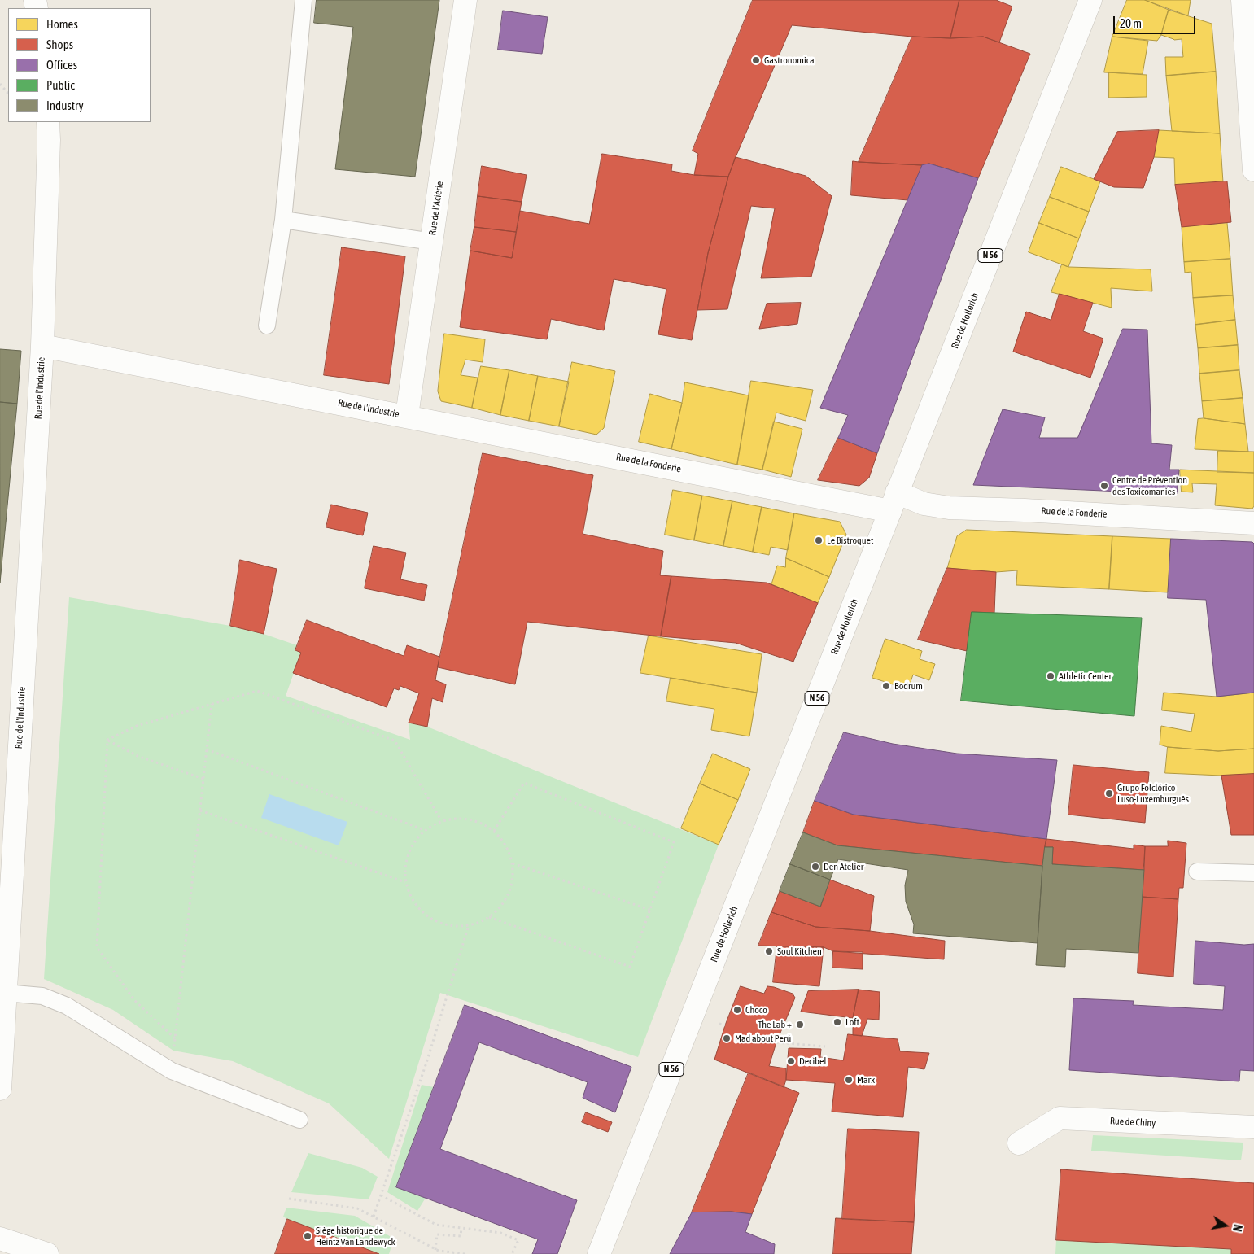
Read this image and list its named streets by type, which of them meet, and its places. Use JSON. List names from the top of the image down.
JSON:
{
  "streets": {
    "street": [
      "Rue de l'Aciérie",
      "N 56",
      "Rue de Hollerich",
      "Rue de l'Industrie",
      "Rue de la Fonderie",
      "Rue de Chiny"
    ]
  },
  "crossings": [
    ["Rue de l'Aciérie", "Rue de l'Industrie"],
    ["Rue de l'Aciérie", "Rue de la Fonderie"],
    ["Rue de Hollerich", "Rue de la Fonderie"],
    ["Rue de l'Industrie", "Rue de la Fonderie"]
  ],
  "places": [
    "Gastronomica",
    "Centre de Prévention des Toxicomanies",
    "Le Bistroquet",
    "Athletic Center",
    "Bodrum",
    "Grupo Folclórico Luso-Luxemburguês",
    "Den Atelier",
    "Soul Kitchen",
    "Choco",
    "Loft",
    "The Lab +",
    "Mad about Perú",
    "Decibel",
    "Marx",
    "Siège historique de Heintz Van Landewyck"
  ],
  "legend": [
    "Homes",
    "Shops",
    "Offices",
    "Public",
    "Industry"
  ],
  "scale_bar": "20 m",
  "north": "right"
}
